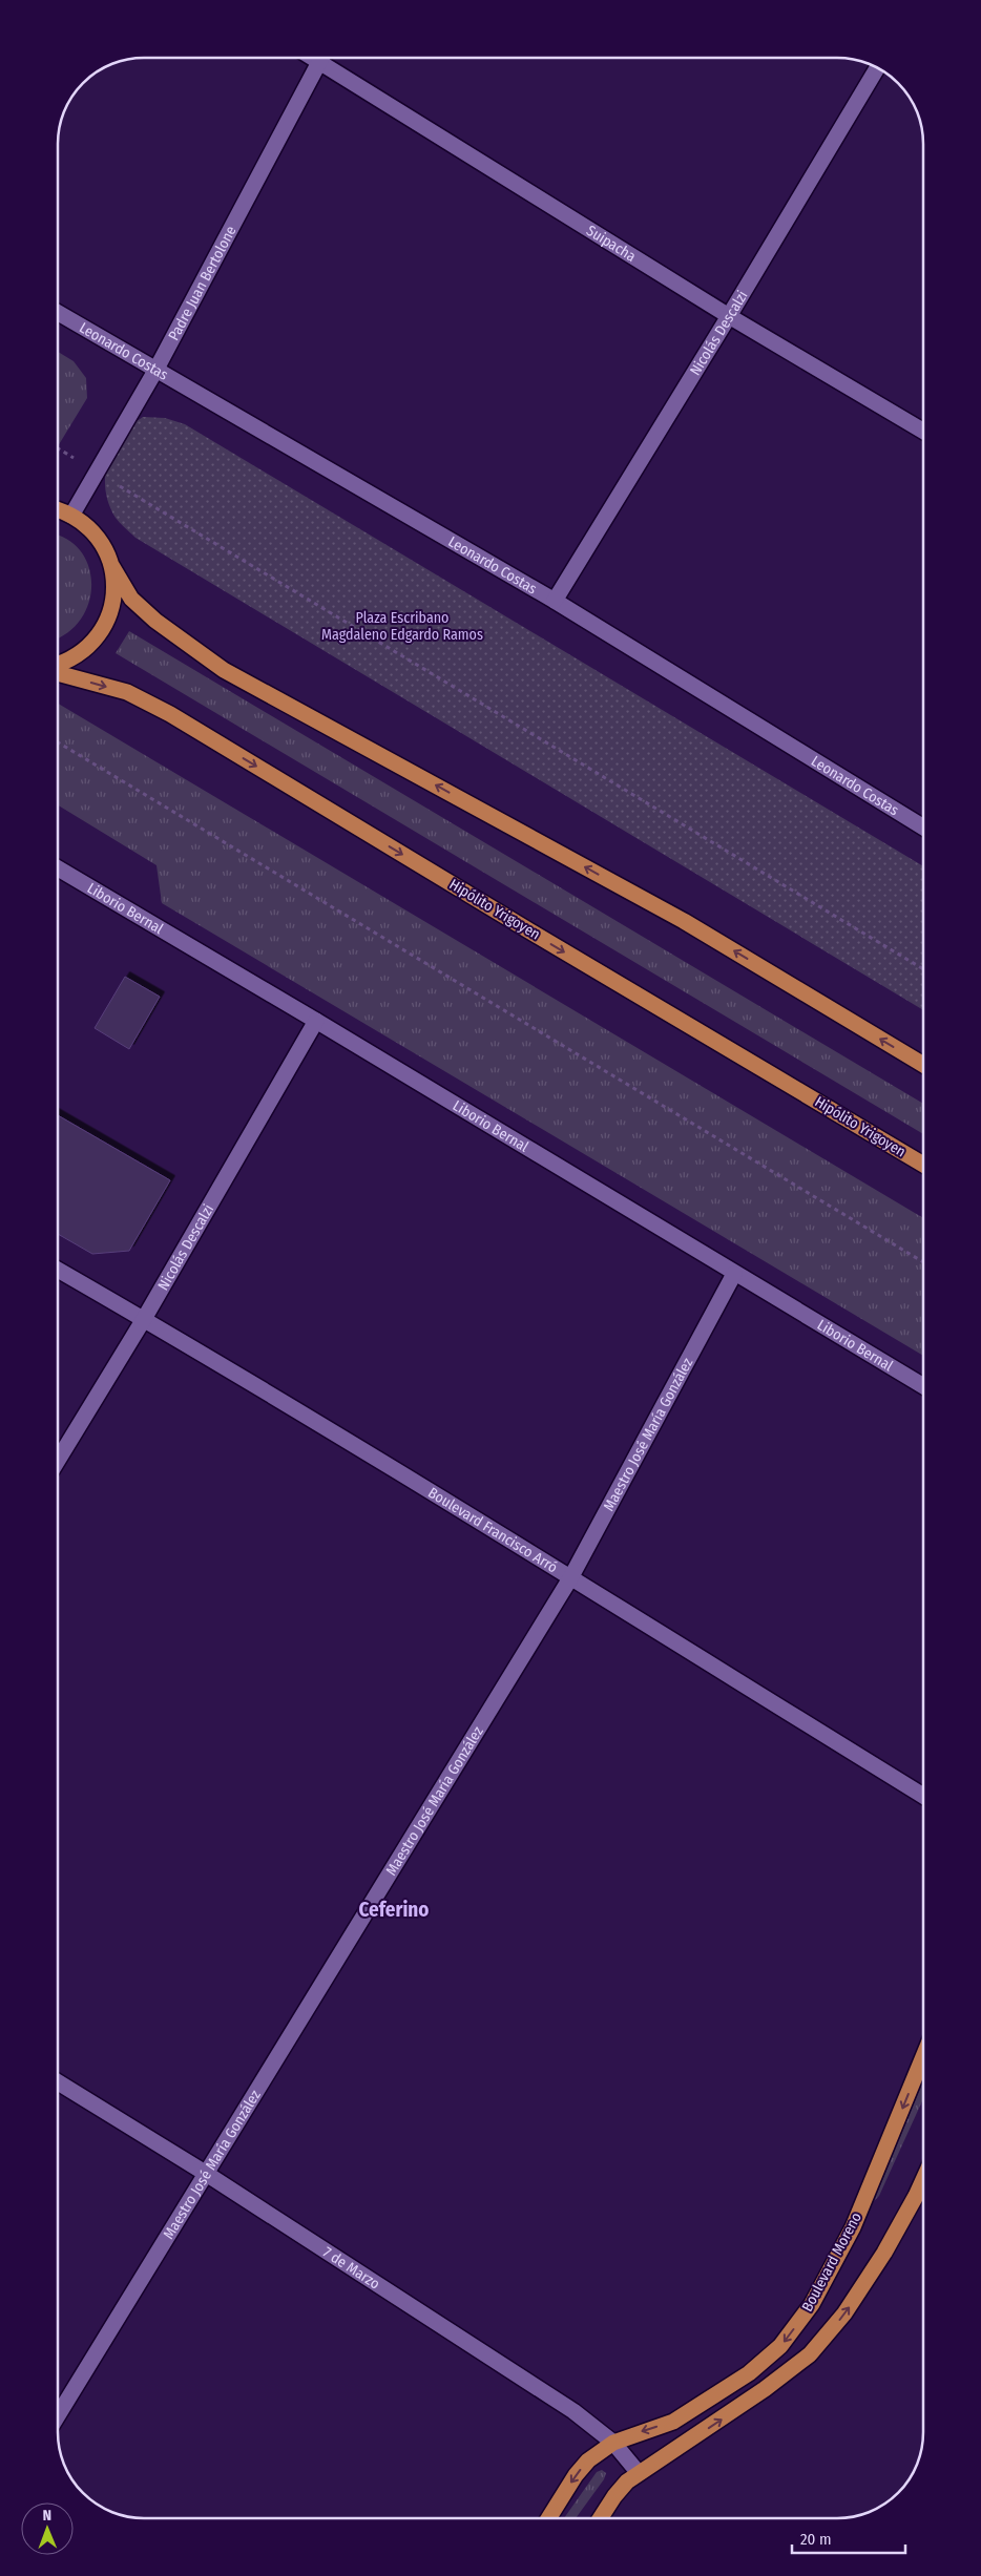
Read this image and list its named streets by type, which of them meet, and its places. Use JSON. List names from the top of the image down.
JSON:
{
  "streets": {
    "main road": ["Hipólito Yrigoyen", "Boulevard Moreno"],
    "street": [
      "Suipacha",
      "Padre Juan Bertolone",
      "Nicolás Descalzi",
      "Leonardo Costas",
      "Liborio Bernal",
      "Maestro José María González",
      "Boulevard Francisco Arró",
      "7 de Marzo"
    ]
  },
  "crossings": [
    ["Suipacha", "Nicolás Descalzi"],
    ["Padre Juan Bertolone", "Leonardo Costas"],
    ["Nicolás Descalzi", "Leonardo Costas"],
    ["Nicolás Descalzi", "Liborio Bernal"],
    ["Nicolás Descalzi", "Boulevard Francisco Arró"],
    ["Liborio Bernal", "Maestro José María González"],
    ["Maestro José María González", "Boulevard Francisco Arró"],
    ["Maestro José María González", "7 de Marzo"],
    ["Boulevard Moreno", "7 de Marzo"]
  ],
  "districts": ["Ceferino"],
  "parks": ["Plaza Escribano Magdaleno Edgardo Ramos"],
  "scale_bar": "20 m",
  "north": "top"
}
